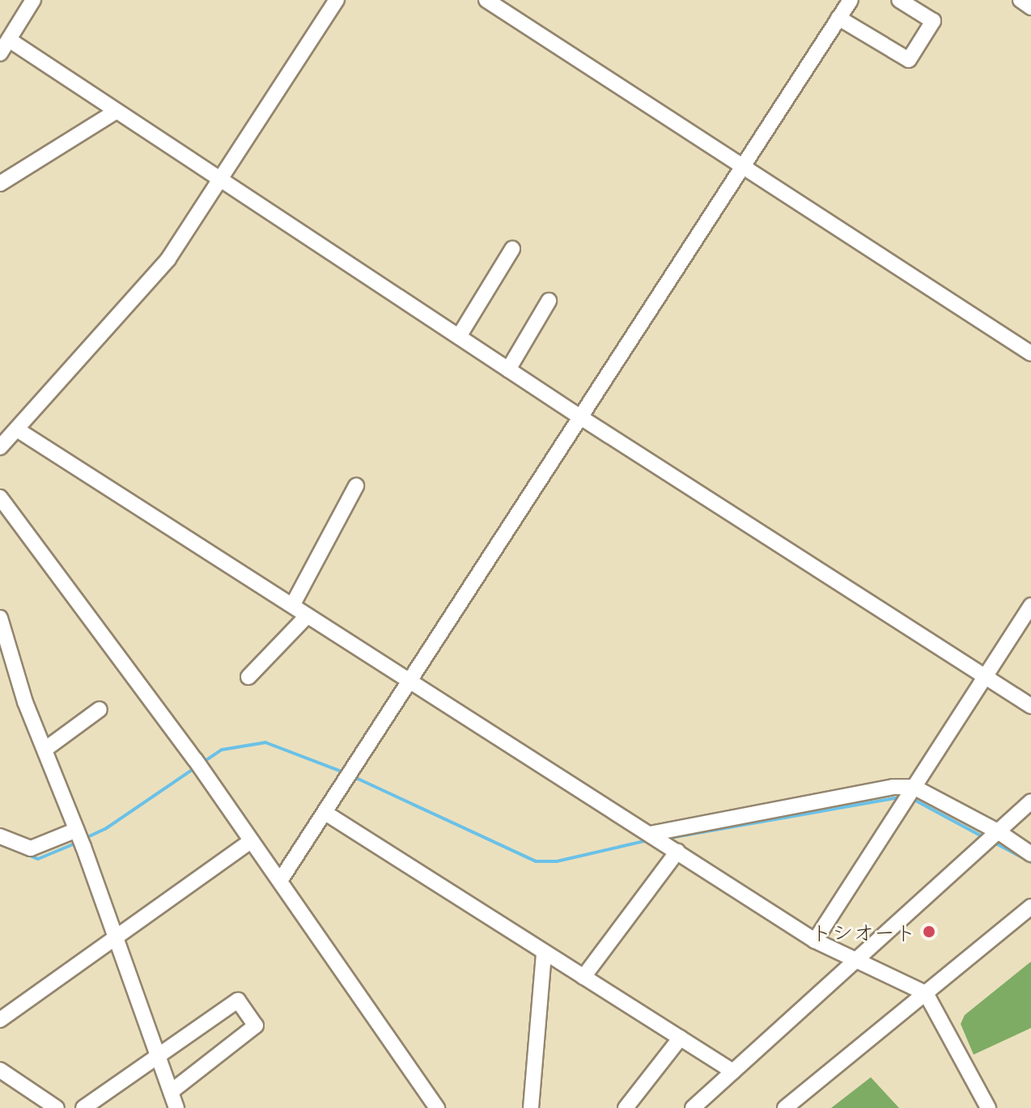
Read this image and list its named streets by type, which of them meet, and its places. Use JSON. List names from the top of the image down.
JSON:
{
  "places": ["トシオート"]
}
